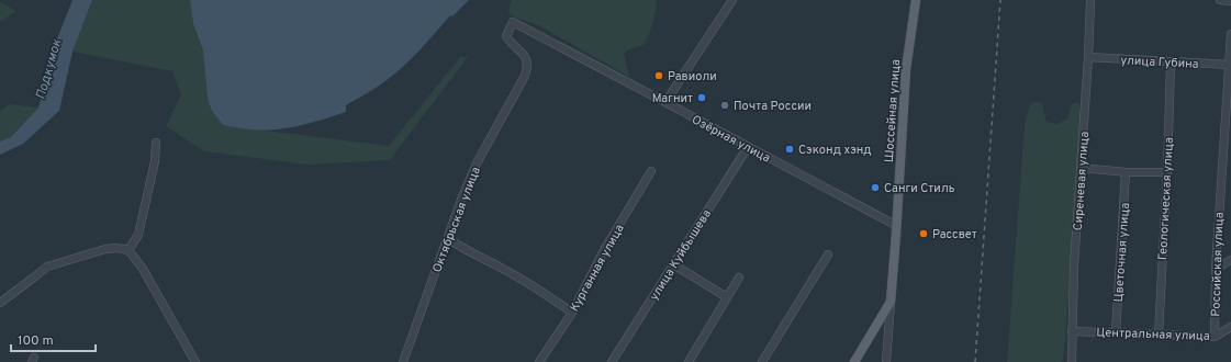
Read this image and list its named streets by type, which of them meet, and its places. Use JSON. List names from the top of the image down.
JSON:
{
  "streets": {
    "main road": ["Шоссейная улица"],
    "street": [
      "улица Губина",
      "Озёрная улица",
      "Сиреневая улица",
      "Геологическая улица",
      "Октябрьская улица",
      "Цветочная улица",
      "улица Куйбышева",
      "Российская улица",
      "Курганная улица",
      "Центральная улица"
    ]
  },
  "crossings": [
    ["улица Губина", "Сиреневая улица"],
    ["улица Губина", "Геологическая улица"],
    ["улица Губина", "Российская улица"],
    ["Шоссейная улица", "Озёрная улица"],
    ["Озёрная улица", "Октябрьская улица"],
    ["Озёрная улица", "улица Куйбышева"],
    ["Сиреневая улица", "Центральная улица"],
    ["Геологическая улица", "Центральная улица"],
    ["Цветочная улица", "Центральная улица"],
    ["Российская улица", "Центральная улица"]
  ],
  "water": ["Подкумок"],
  "places": [
    "Равиоли",
    "Магнит",
    "Почта России",
    "Сэконд хэнд",
    "Санги Стиль",
    "Рассвет"
  ],
  "scale_bar": "100 m"
}
